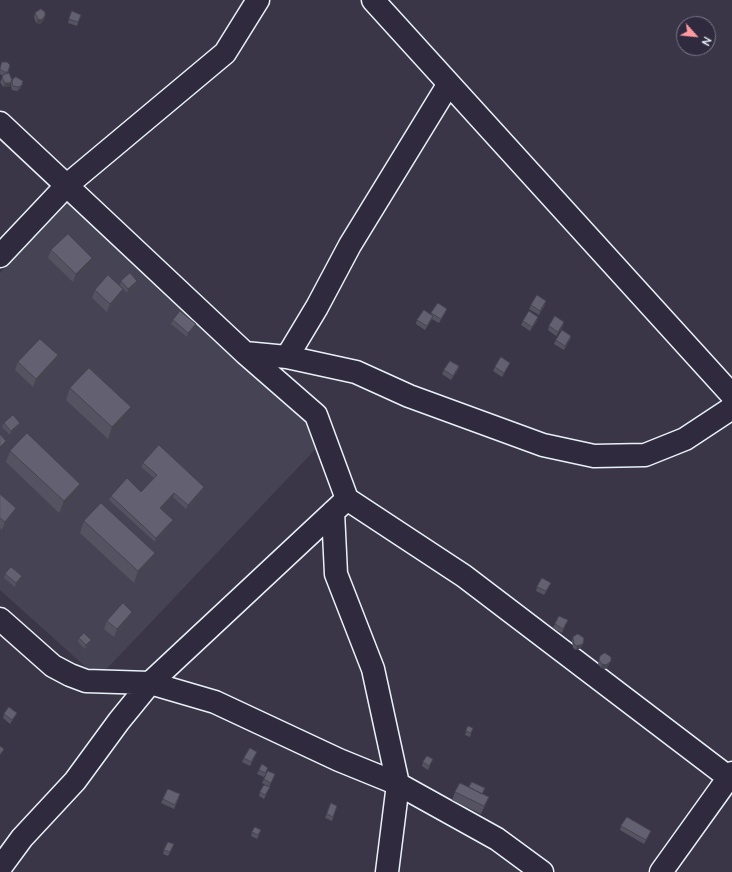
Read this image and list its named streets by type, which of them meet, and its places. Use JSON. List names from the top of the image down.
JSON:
{
  "north": "bottom right"
}
